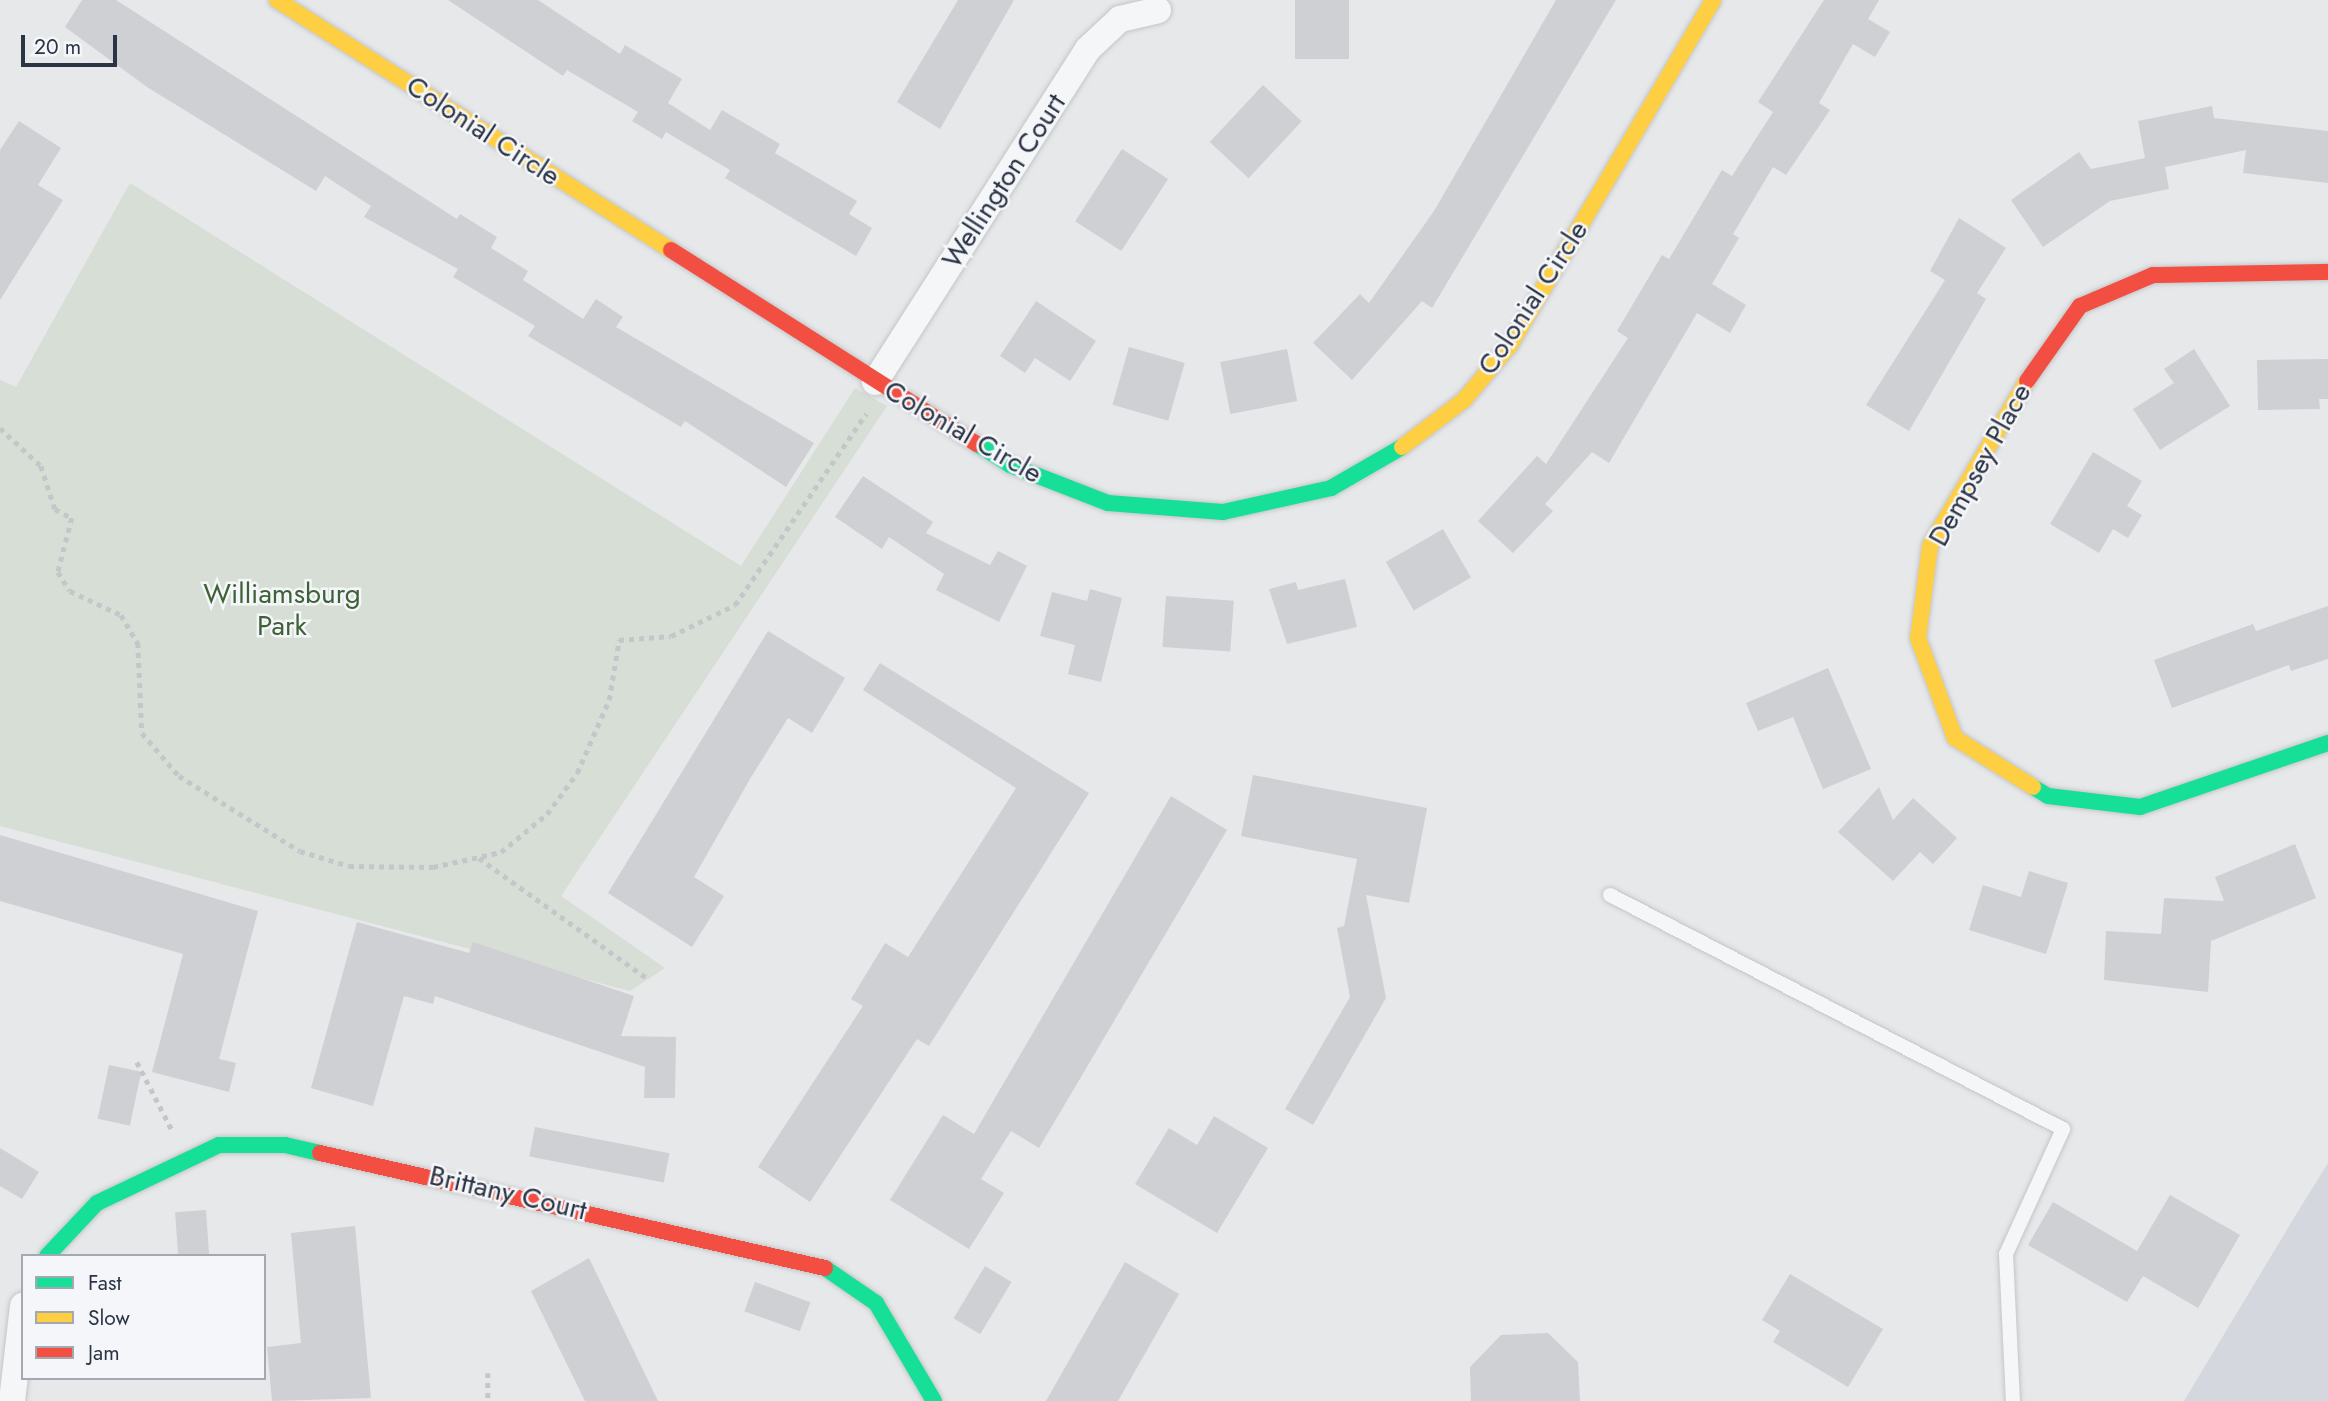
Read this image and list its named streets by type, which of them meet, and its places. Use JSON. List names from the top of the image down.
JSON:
{
  "streets": {
    "street": [
      "Colonial Circle",
      "Wellington Court",
      "Dempsey Place",
      "Brittany Court"
    ]
  },
  "crossings": [
    ["Colonial Circle", "Wellington Court"]
  ],
  "parks": ["Williamsburg Park"],
  "legend": ["Fast", "Slow", "Jam"],
  "scale_bar": "20 m"
}
